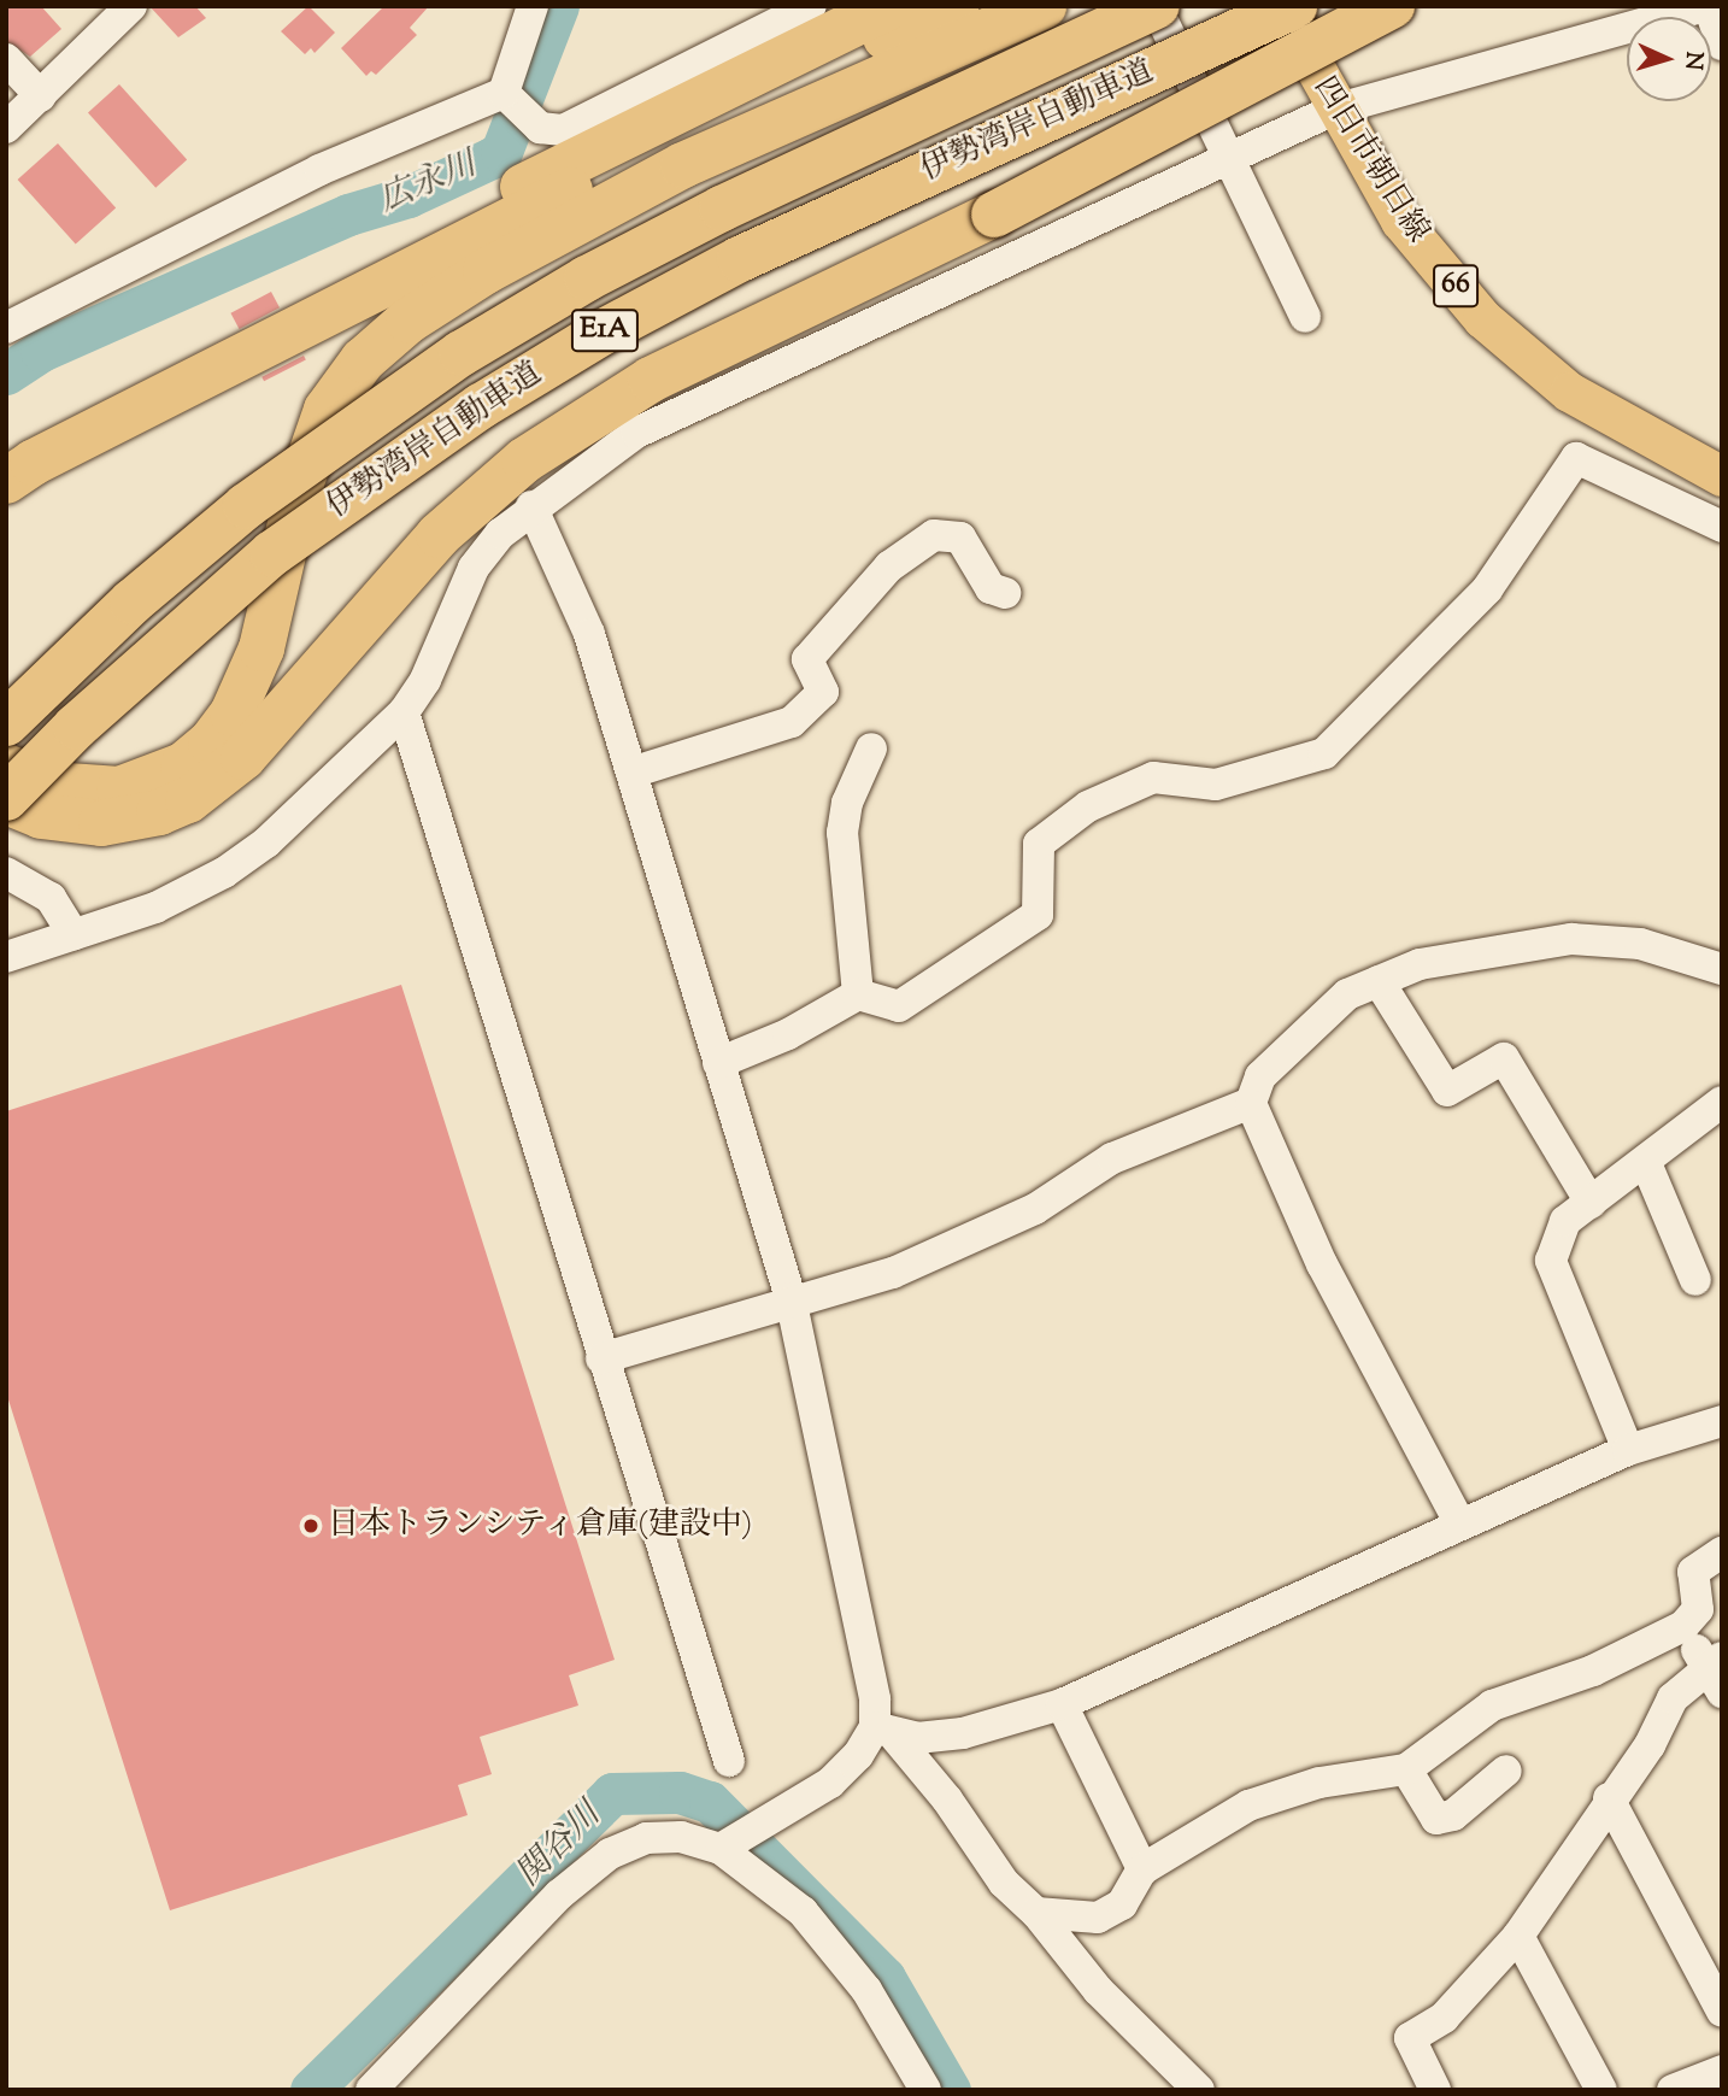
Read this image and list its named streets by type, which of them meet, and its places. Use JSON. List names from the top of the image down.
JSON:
{
  "streets": {
    "highway": ["伊勢湾岸自動車道", "E1A"],
    "main road": ["四日市朝日線", "66"]
  },
  "water": ["広永川", "関谷川"],
  "places": ["日本トランシティ倉庫(建設中)"],
  "north": "right"
}
